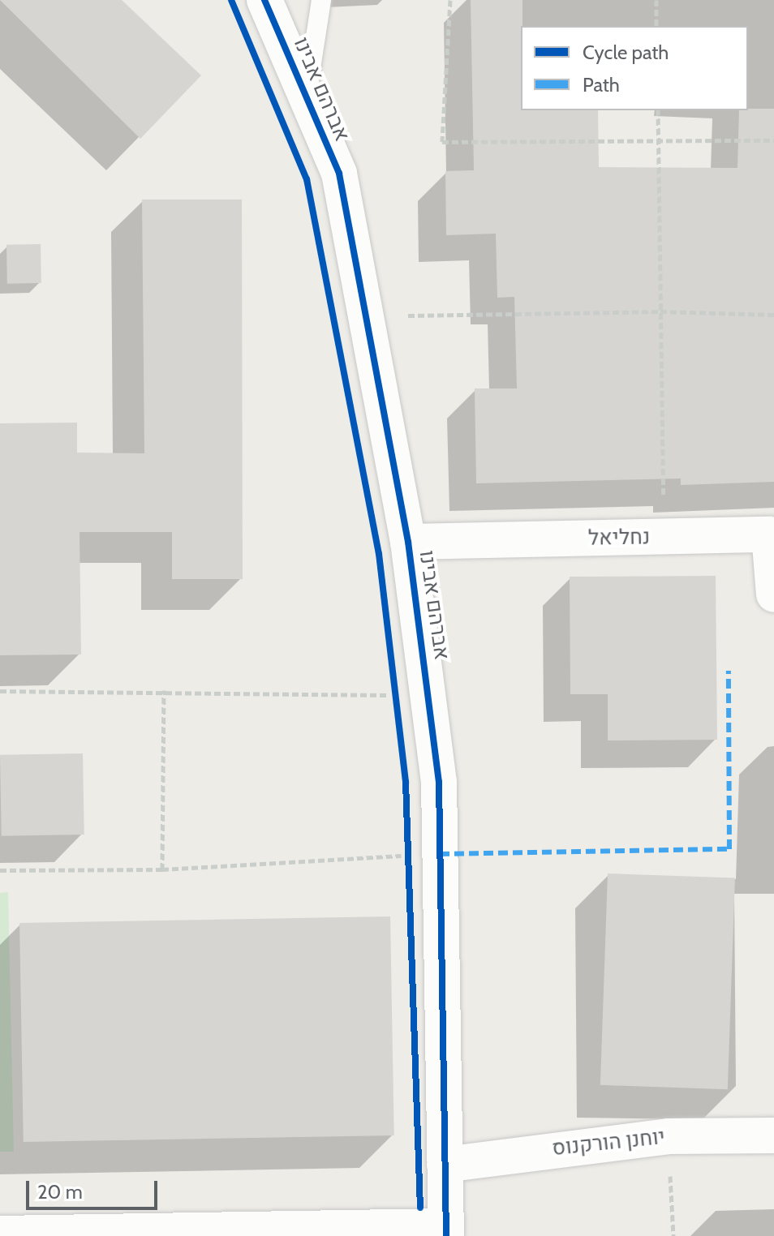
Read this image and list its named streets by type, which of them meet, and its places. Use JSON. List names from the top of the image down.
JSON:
{
  "streets": {
    "street": ["אברהם אבינו", "נחליאל", "יוחנן הורקנוס"]
  },
  "crossings": [
    ["אברהם אבינו", "נחליאל"],
    ["אברהם אבינו", "יוחנן הורקנוס"]
  ],
  "legend": ["Cycle path", "Path"],
  "scale_bar": "20 m"
}
